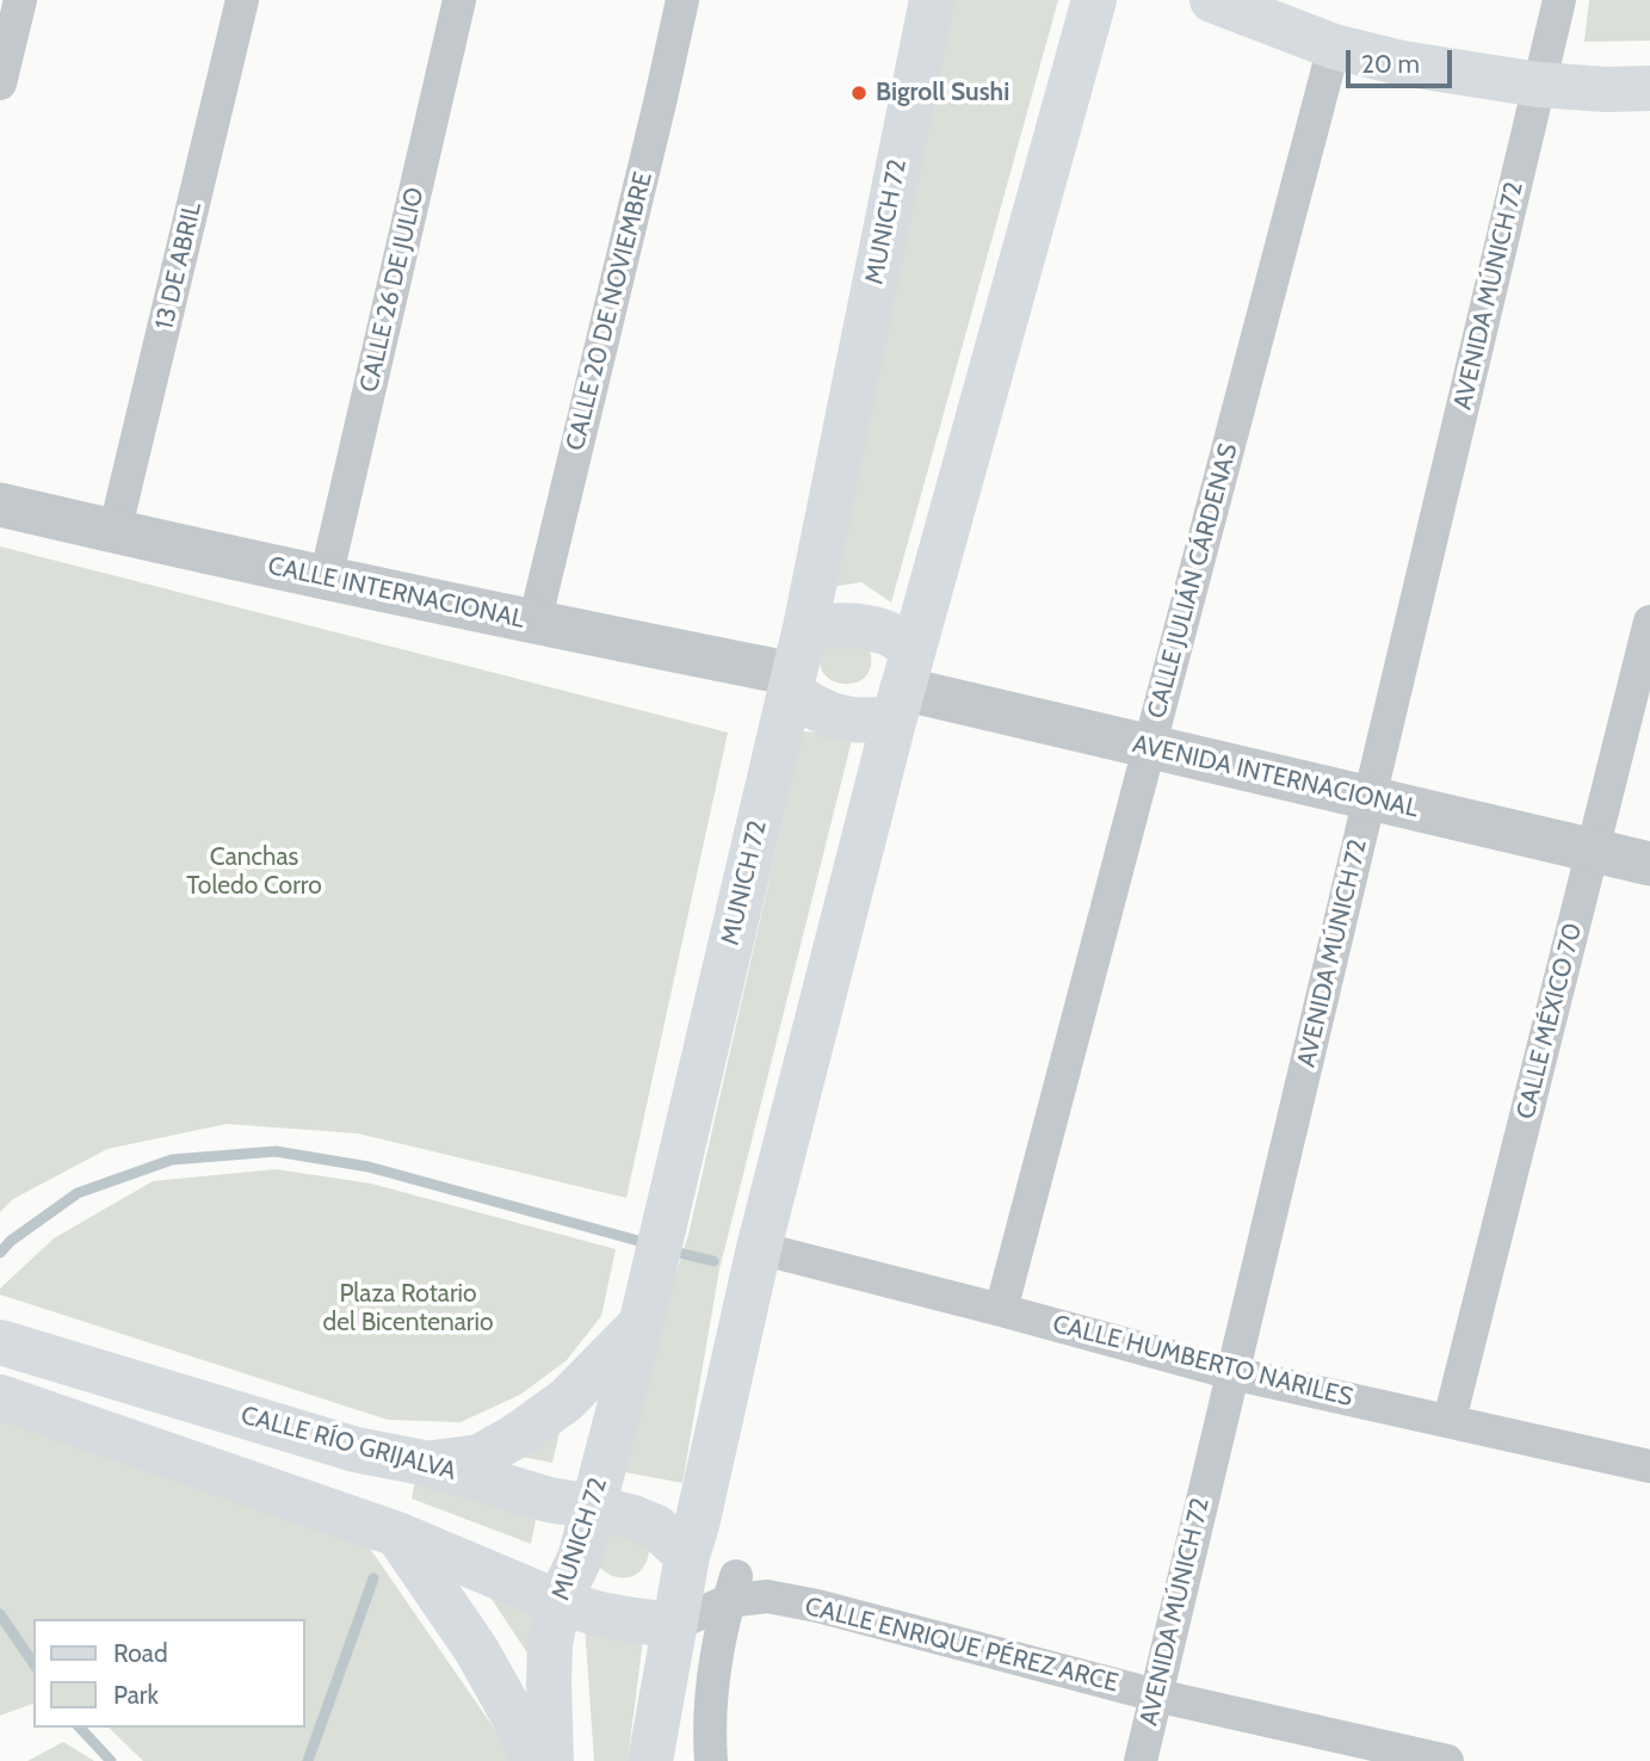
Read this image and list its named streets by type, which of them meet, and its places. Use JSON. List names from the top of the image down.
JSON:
{
  "streets": {
    "main road": ["MUNICH 72", "CALLE RÍO GRIJALVA"],
    "street": [
      "13 DE ABRIL",
      "CALLE 26 DE JULIO",
      "AVENIDA MÚNICH 72",
      "CALLE 20 DE NOVIEMBRE",
      "CALLE JULIÁN CÁRDENAS",
      "CALLE INTERNACIONAL",
      "AVENIDA INTERNACIONAL",
      "CALLE MÉXICO 70",
      "CALLE HUMBERTO NARILES",
      "CALLE ENRIQUE PÉREZ ARCE"
    ]
  },
  "crossings": [
    ["MUNICH 72", "CALLE INTERNACIONAL"],
    ["MUNICH 72", "AVENIDA INTERNACIONAL"],
    ["MUNICH 72", "CALLE RÍO GRIJALVA"],
    ["13 DE ABRIL", "CALLE INTERNACIONAL"],
    ["CALLE 26 DE JULIO", "CALLE INTERNACIONAL"],
    ["AVENIDA MÚNICH 72", "AVENIDA INTERNACIONAL"],
    ["AVENIDA MÚNICH 72", "CALLE HUMBERTO NARILES"],
    ["AVENIDA MÚNICH 72", "CALLE ENRIQUE PÉREZ ARCE"],
    ["CALLE 20 DE NOVIEMBRE", "CALLE INTERNACIONAL"],
    ["CALLE JULIÁN CÁRDENAS", "AVENIDA INTERNACIONAL"],
    ["CALLE JULIÁN CÁRDENAS", "CALLE HUMBERTO NARILES"],
    ["CALLE INTERNACIONAL", "AVENIDA INTERNACIONAL"],
    ["AVENIDA INTERNACIONAL", "CALLE MÉXICO 70"],
    ["CALLE MÉXICO 70", "CALLE HUMBERTO NARILES"]
  ],
  "parks": ["Canchas Toledo Corro", "Plaza Rotario del Bicentenario"],
  "places": ["Bigroll Sushi"],
  "legend": ["Road", "Park"],
  "scale_bar": "20 m"
}
